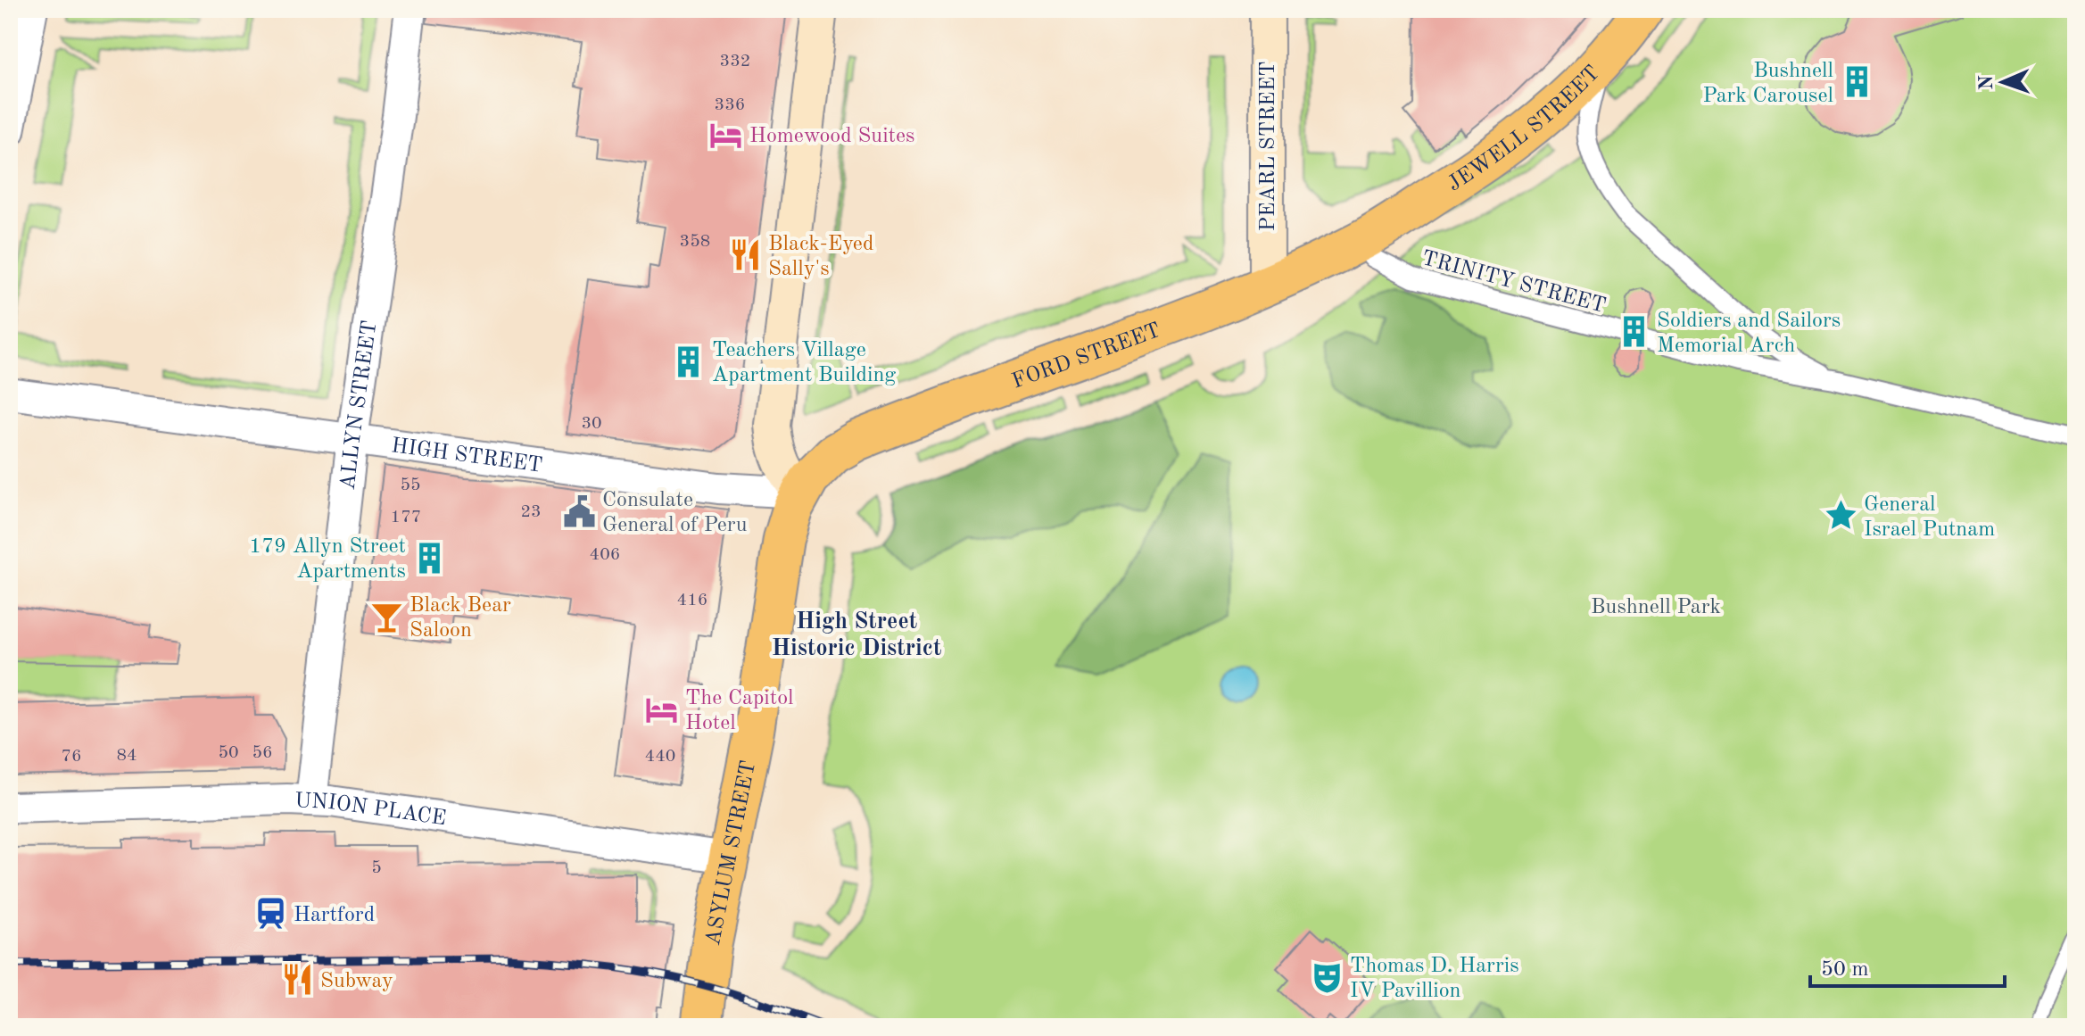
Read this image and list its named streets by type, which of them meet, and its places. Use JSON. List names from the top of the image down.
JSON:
{
  "streets": {
    "main road": [
      "JEWELL STREET",
      "PEARL STREET",
      "FORD STREET",
      "ASYLUM STREET"
    ],
    "street": [
      "TRINITY STREET",
      "ALLYN STREET",
      "HIGH STREET",
      "UNION PLACE"
    ]
  },
  "crossings": [
    ["JEWELL STREET", "TRINITY STREET"],
    ["JEWELL STREET", "FORD STREET"],
    ["PEARL STREET", "FORD STREET"],
    ["TRINITY STREET", "FORD STREET"],
    ["FORD STREET", "HIGH STREET"],
    ["FORD STREET", "ASYLUM STREET"],
    ["ALLYN STREET", "HIGH STREET"],
    ["ALLYN STREET", "UNION PLACE"],
    ["HIGH STREET", "ASYLUM STREET"],
    ["UNION PLACE", "ASYLUM STREET"]
  ],
  "districts": ["High Street Historic District"],
  "parks": ["Bushnell Park"],
  "places": {
    "building": [
      "Bushnell Park Carousel",
      "Soldiers and Sailors Memorial Arch",
      "Teachers Village Apartment Building",
      "179 Allyn Street Apartments"
    ],
    "hotel": ["Homewood Suites", "The Capitol Hotel"],
    "restaurant": ["Black-Eyed Sally's", "Subway"],
    "public building": ["Consulate General of Peru"],
    "place": ["General Israel Putnam"],
    "bar": ["Black Bear Saloon"],
    "station": ["Hartford"],
    "theatre": ["Thomas D. Harris IV Pavillion"]
  },
  "house_numbers": [
    "332",
    "336",
    "358",
    "30",
    "55",
    "23",
    "177",
    "406",
    "416",
    "50",
    "56",
    "84",
    "76",
    "440",
    "5"
  ],
  "scale_bar": "50 m",
  "north": "left"
}
